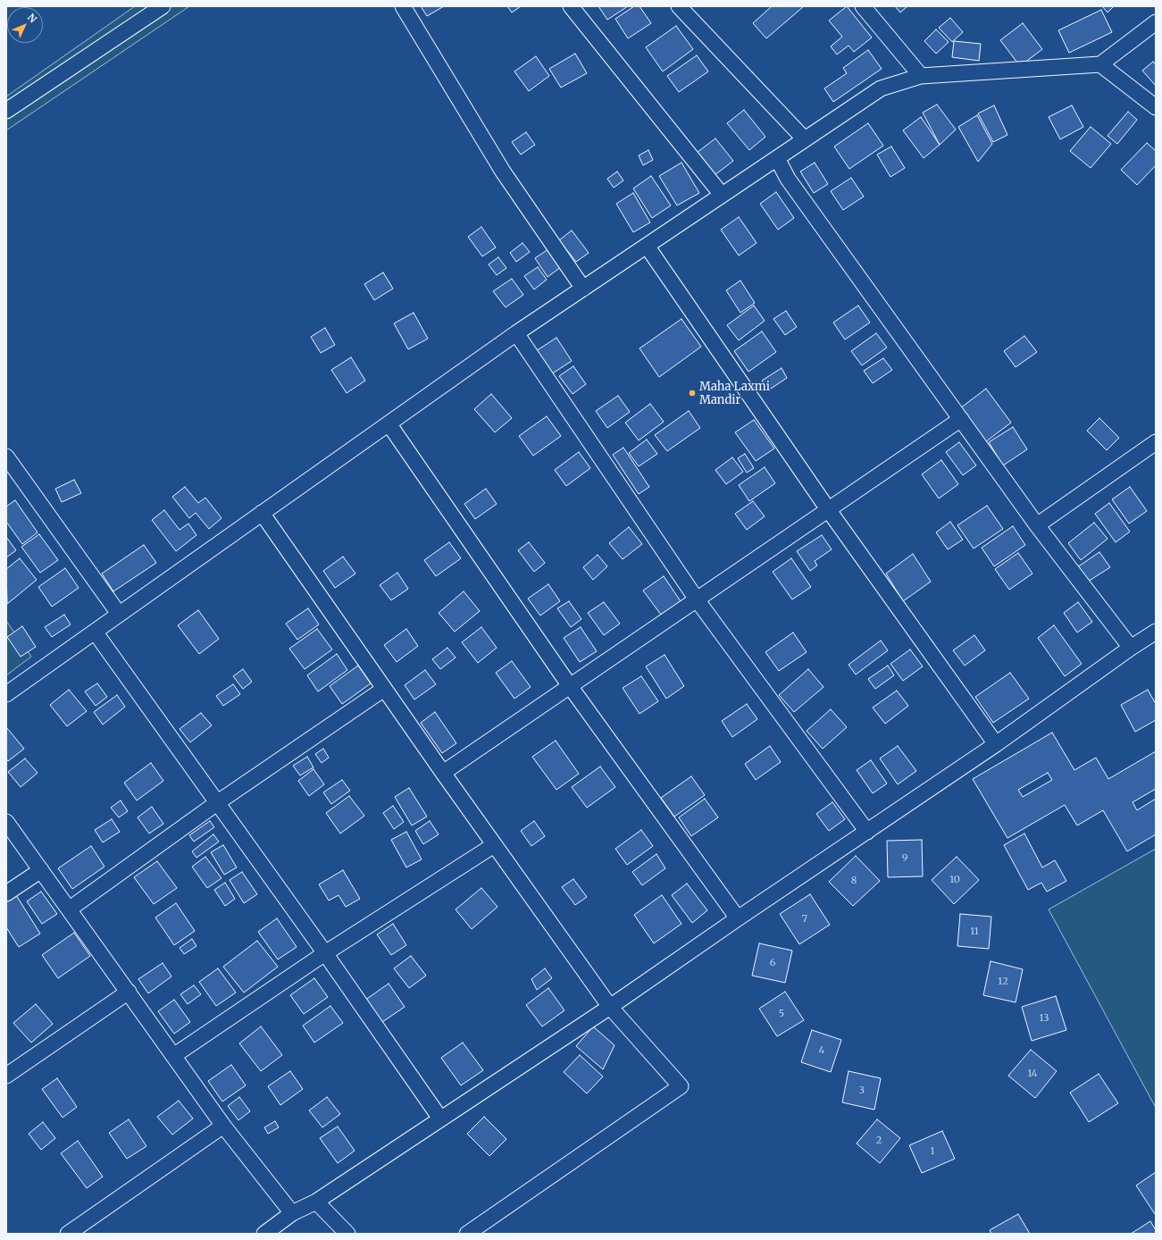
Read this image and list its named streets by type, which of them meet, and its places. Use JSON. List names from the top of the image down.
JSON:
{
  "places": ["Maha Laxmi Mandir"],
  "house_numbers": [
    "9",
    "10",
    "8",
    "7",
    "11",
    "6",
    "12",
    "5",
    "13",
    "4",
    "14",
    "3",
    "2",
    "1"
  ],
  "north": "top right"
}
